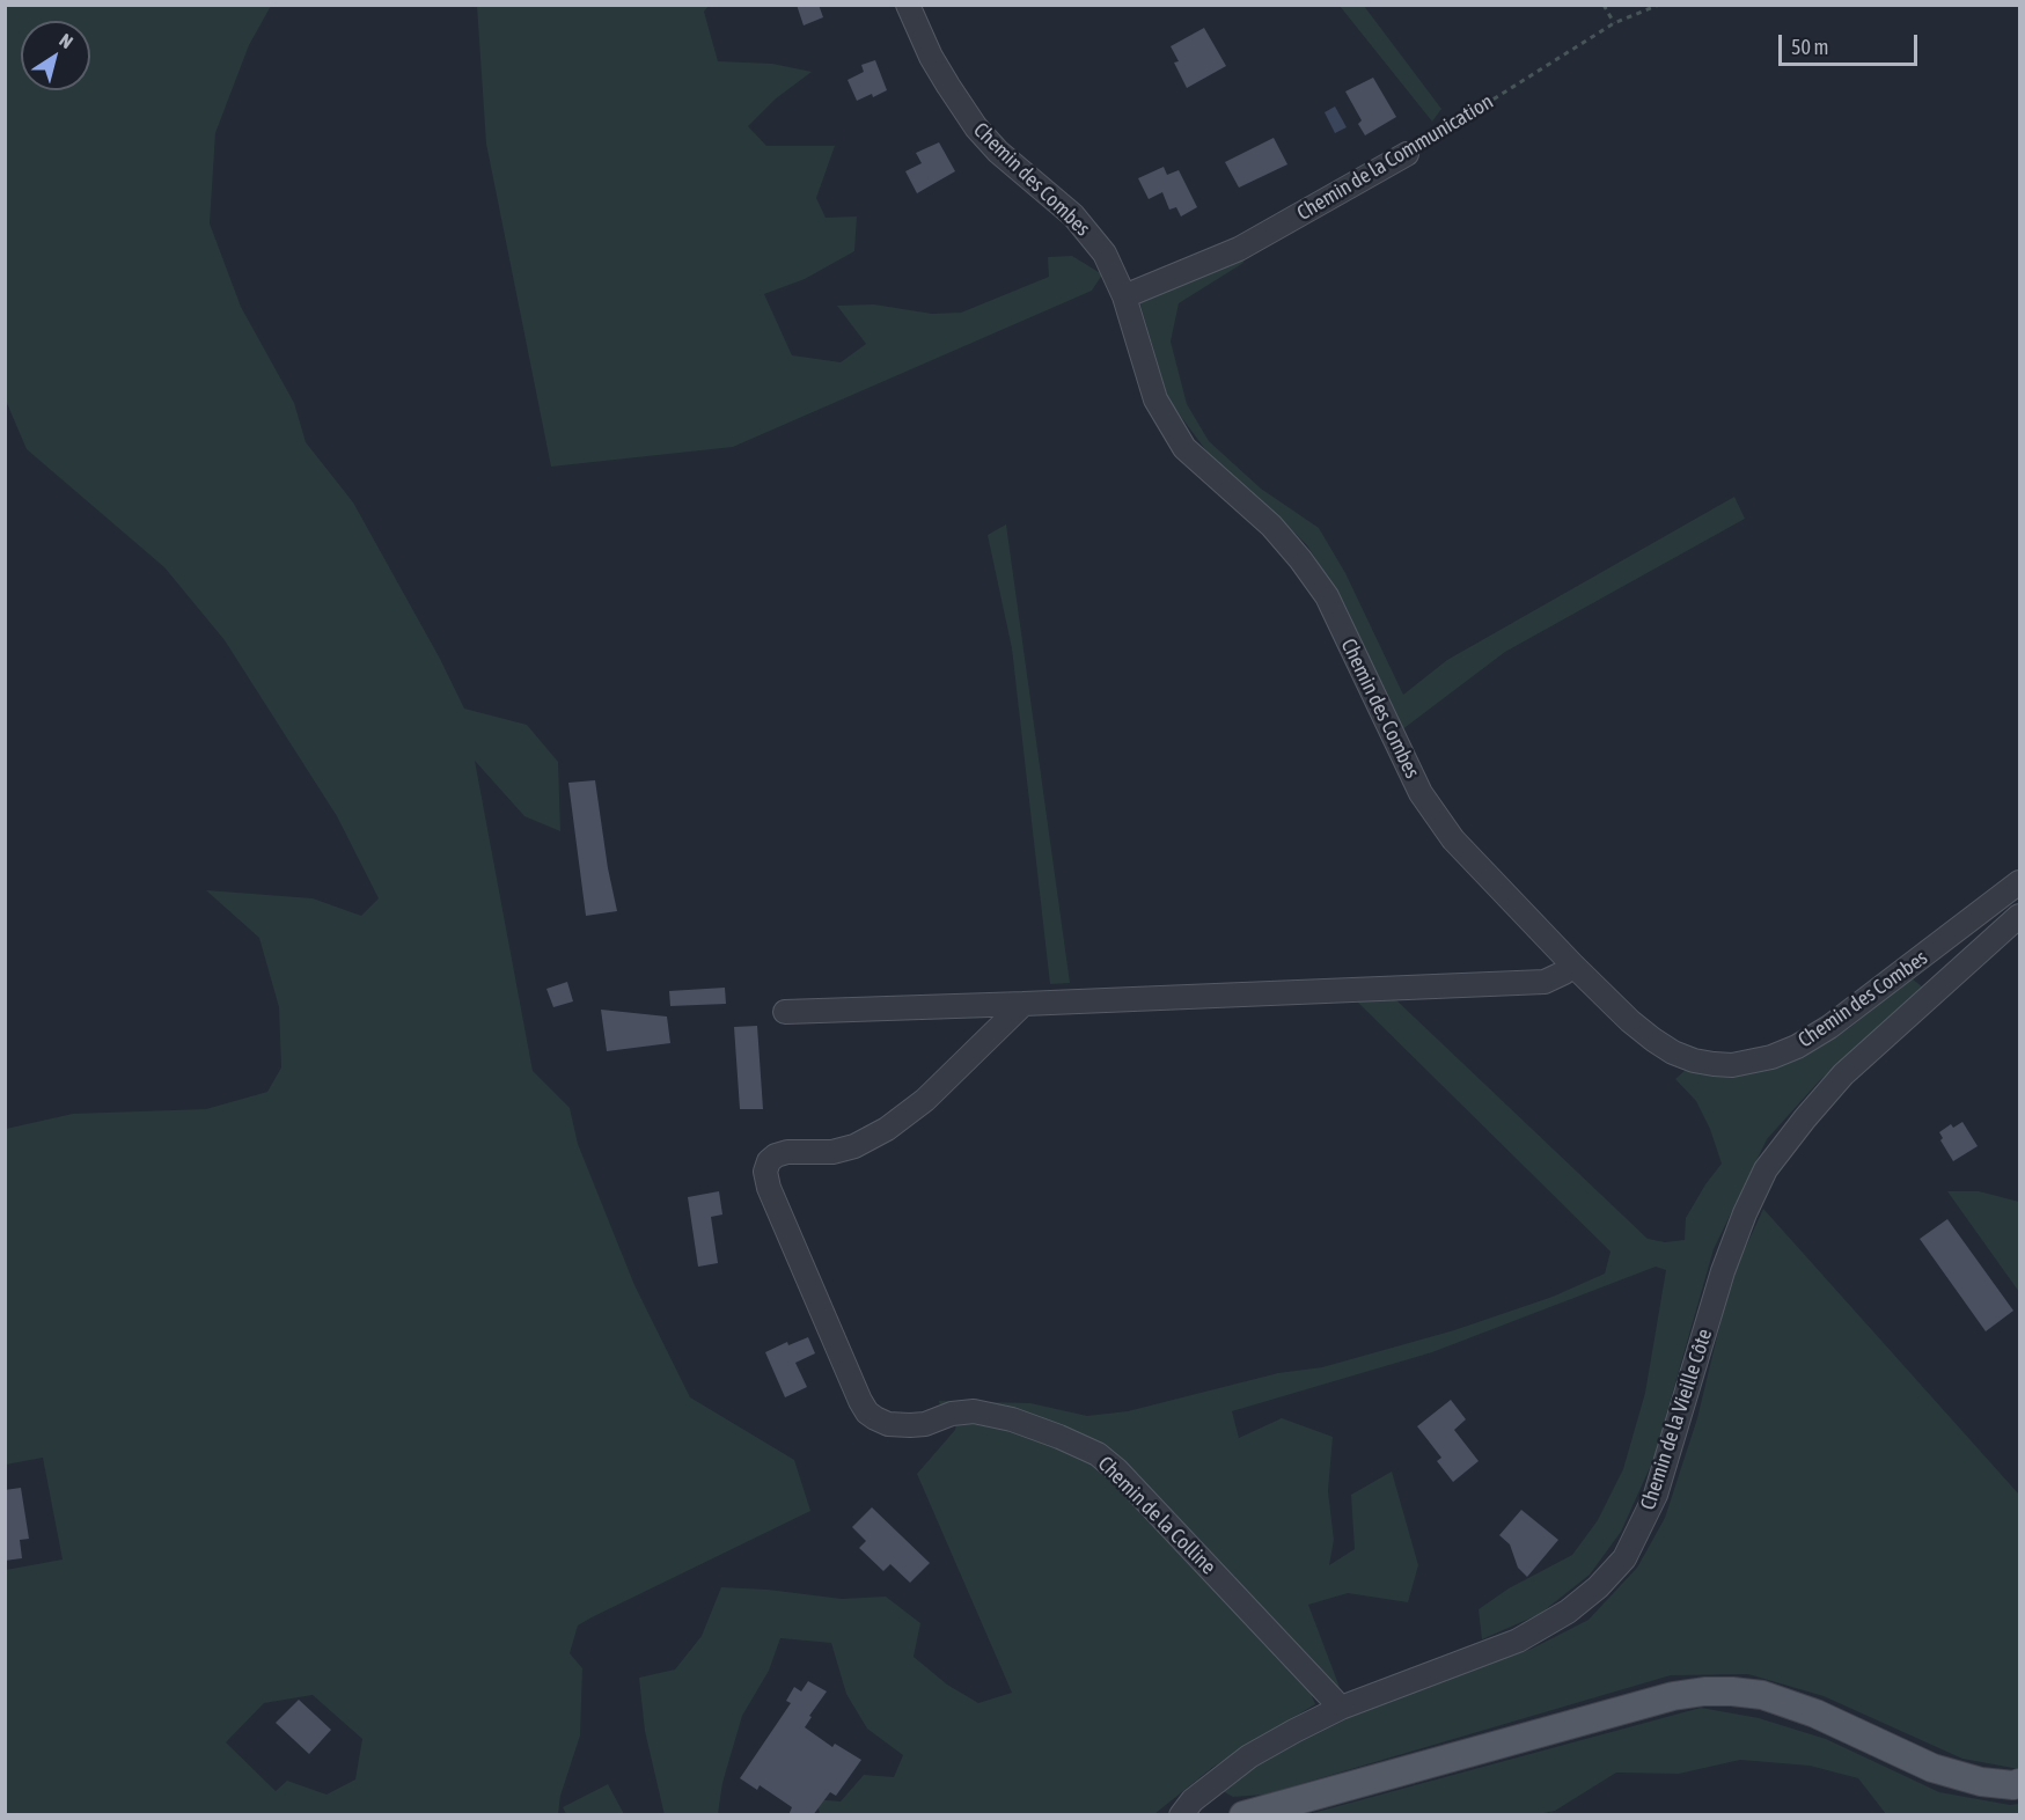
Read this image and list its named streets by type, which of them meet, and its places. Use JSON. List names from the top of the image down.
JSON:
{
  "streets": {
    "street": [
      "Chemin de la Communication",
      "Chemin des Combes",
      "Chemin de la Vieille Côte",
      "Chemin de la Colline"
    ]
  },
  "crossings": [
    ["Chemin de la Communication", "Chemin des Combes"],
    ["Chemin de la Vieille Côte", "Chemin de la Colline"]
  ],
  "scale_bar": "50 m",
  "north": "top right"
}
